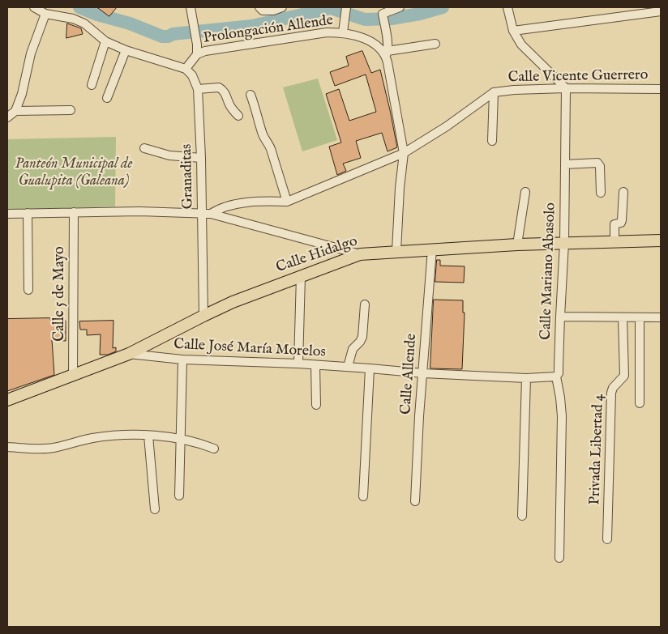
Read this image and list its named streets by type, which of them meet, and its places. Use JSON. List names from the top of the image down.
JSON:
{
  "streets": {
    "main road": ["Calle Hidalgo"],
    "street": [
      "Prolongación Allende",
      "Calle Vicente Guerrero",
      "Granaditas",
      "Calle Mariano Abasolo",
      "Calle 5 de Mayo",
      "Calle José María Morelos",
      "Calle Allende",
      "Privada Libertad 4"
    ]
  },
  "crossings": [
    ["Calle Vicente Guerrero", "Calle Mariano Abasolo"],
    ["Granaditas", "Calle Hidalgo"],
    ["Calle Hidalgo", "Calle Mariano Abasolo"],
    ["Calle Hidalgo", "Calle 5 de Mayo"],
    ["Calle Hidalgo", "Calle José María Morelos"],
    ["Calle Hidalgo", "Calle Allende"],
    ["Calle Mariano Abasolo", "Calle José María Morelos"],
    ["Calle José María Morelos", "Calle Allende"]
  ],
  "parks": ["Panteón Municipal de Gualupita (Galeana)"]
}
